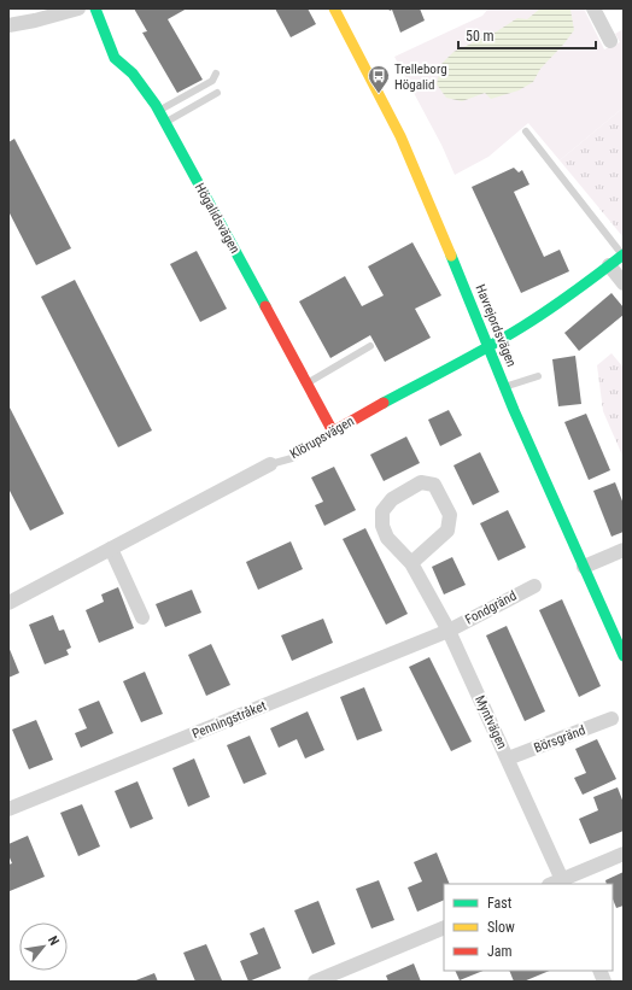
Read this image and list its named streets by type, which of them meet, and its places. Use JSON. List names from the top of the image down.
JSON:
{
  "streets": {
    "street": [
      "Högalidsvägen",
      "Havrejordsvägen",
      "Klörupsvägen",
      "Fondgränd",
      "Penningstråket",
      "Myntvägen",
      "Börsgränd"
    ]
  },
  "crossings": [
    ["Högalidsvägen", "Klörupsvägen"],
    ["Havrejordsvägen", "Klörupsvägen"],
    ["Fondgränd", "Penningstråket"],
    ["Fondgränd", "Myntvägen"],
    ["Penningstråket", "Myntvägen"],
    ["Myntvägen", "Börsgränd"]
  ],
  "places": {
    "bus stop": ["Trelleborg Högalid"]
  },
  "legend": ["Fast", "Slow", "Jam"],
  "scale_bar": "50 m",
  "north": "top right"
}
